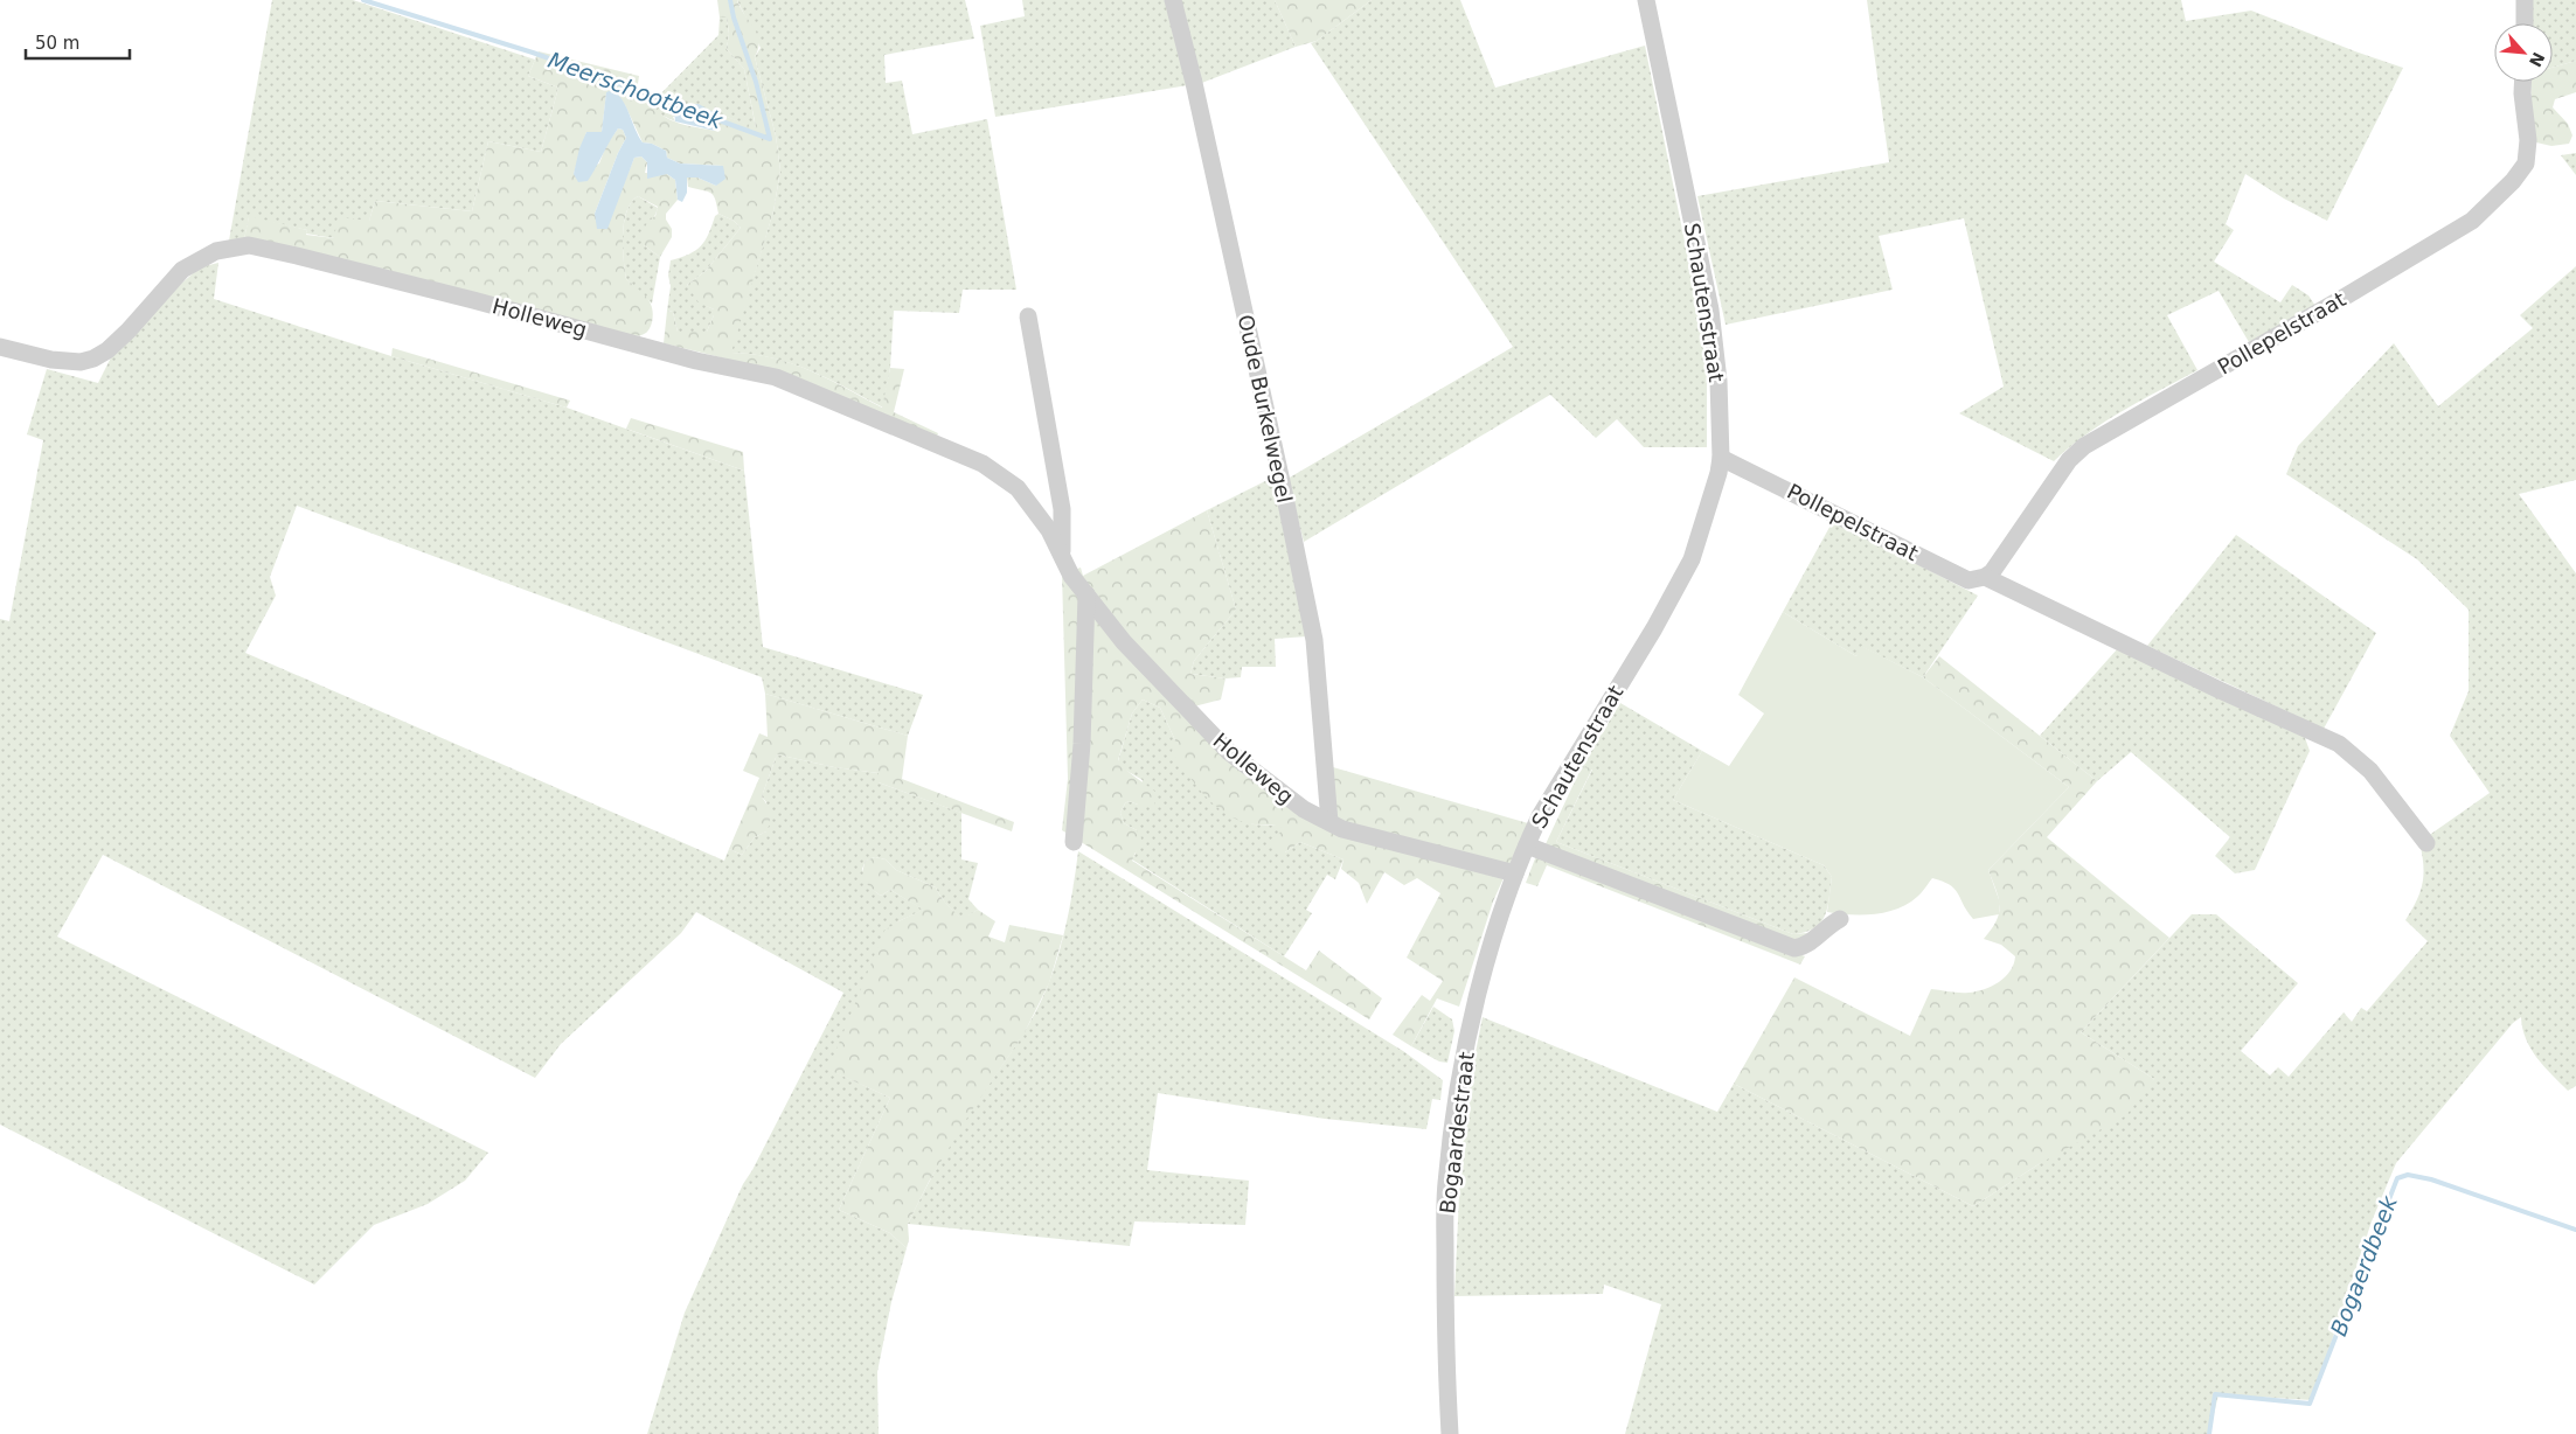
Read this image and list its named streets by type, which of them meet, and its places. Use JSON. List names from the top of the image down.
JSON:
{
  "streets": {
    "street": [
      "Schautenstraat",
      "Holleweg",
      "Pollepelstraat",
      "Oude Burkelwegel",
      "Bogaardestraat"
    ]
  },
  "crossings": [
    ["Schautenstraat", "Holleweg"],
    ["Schautenstraat", "Pollepelstraat"],
    ["Schautenstraat", "Bogaardestraat"],
    ["Holleweg", "Oude Burkelwegel"],
    ["Holleweg", "Bogaardestraat"]
  ],
  "water": ["Meerschootbeek", "Bogaerdbeek"],
  "scale_bar": "50 m",
  "north": "bottom right"
}
